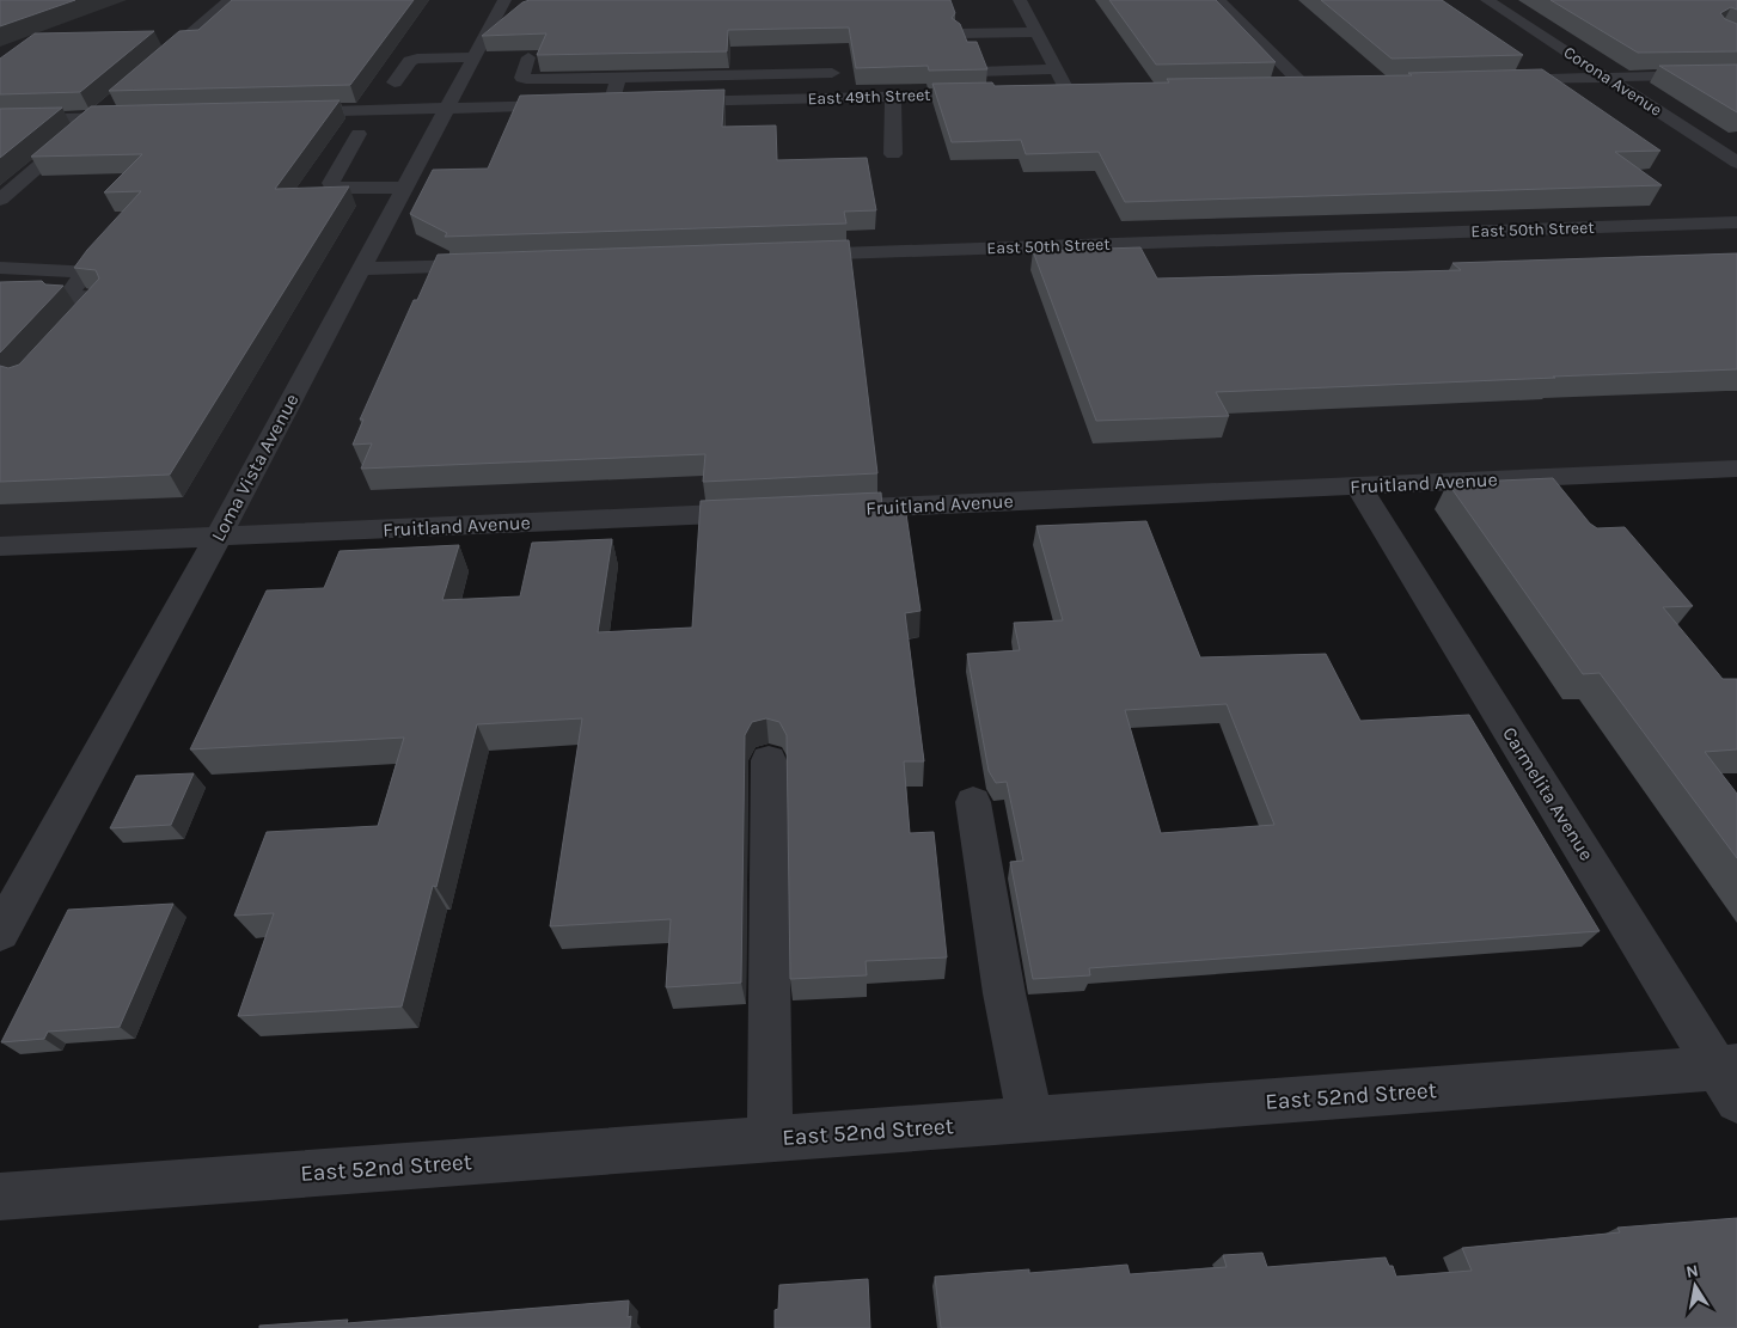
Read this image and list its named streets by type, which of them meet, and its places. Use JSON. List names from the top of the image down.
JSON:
{
  "streets": {
    "street": [
      "Corona Avenue",
      "East 49th Street",
      "East 50th Street",
      "Loma Vista Avenue",
      "Fruitland Avenue",
      "Carmelita Avenue",
      "East 52nd Street"
    ]
  },
  "crossings": [
    ["Loma Vista Avenue", "Fruitland Avenue"],
    ["Fruitland Avenue", "Carmelita Avenue"],
    ["Carmelita Avenue", "East 52nd Street"]
  ],
  "north": "top"
}
